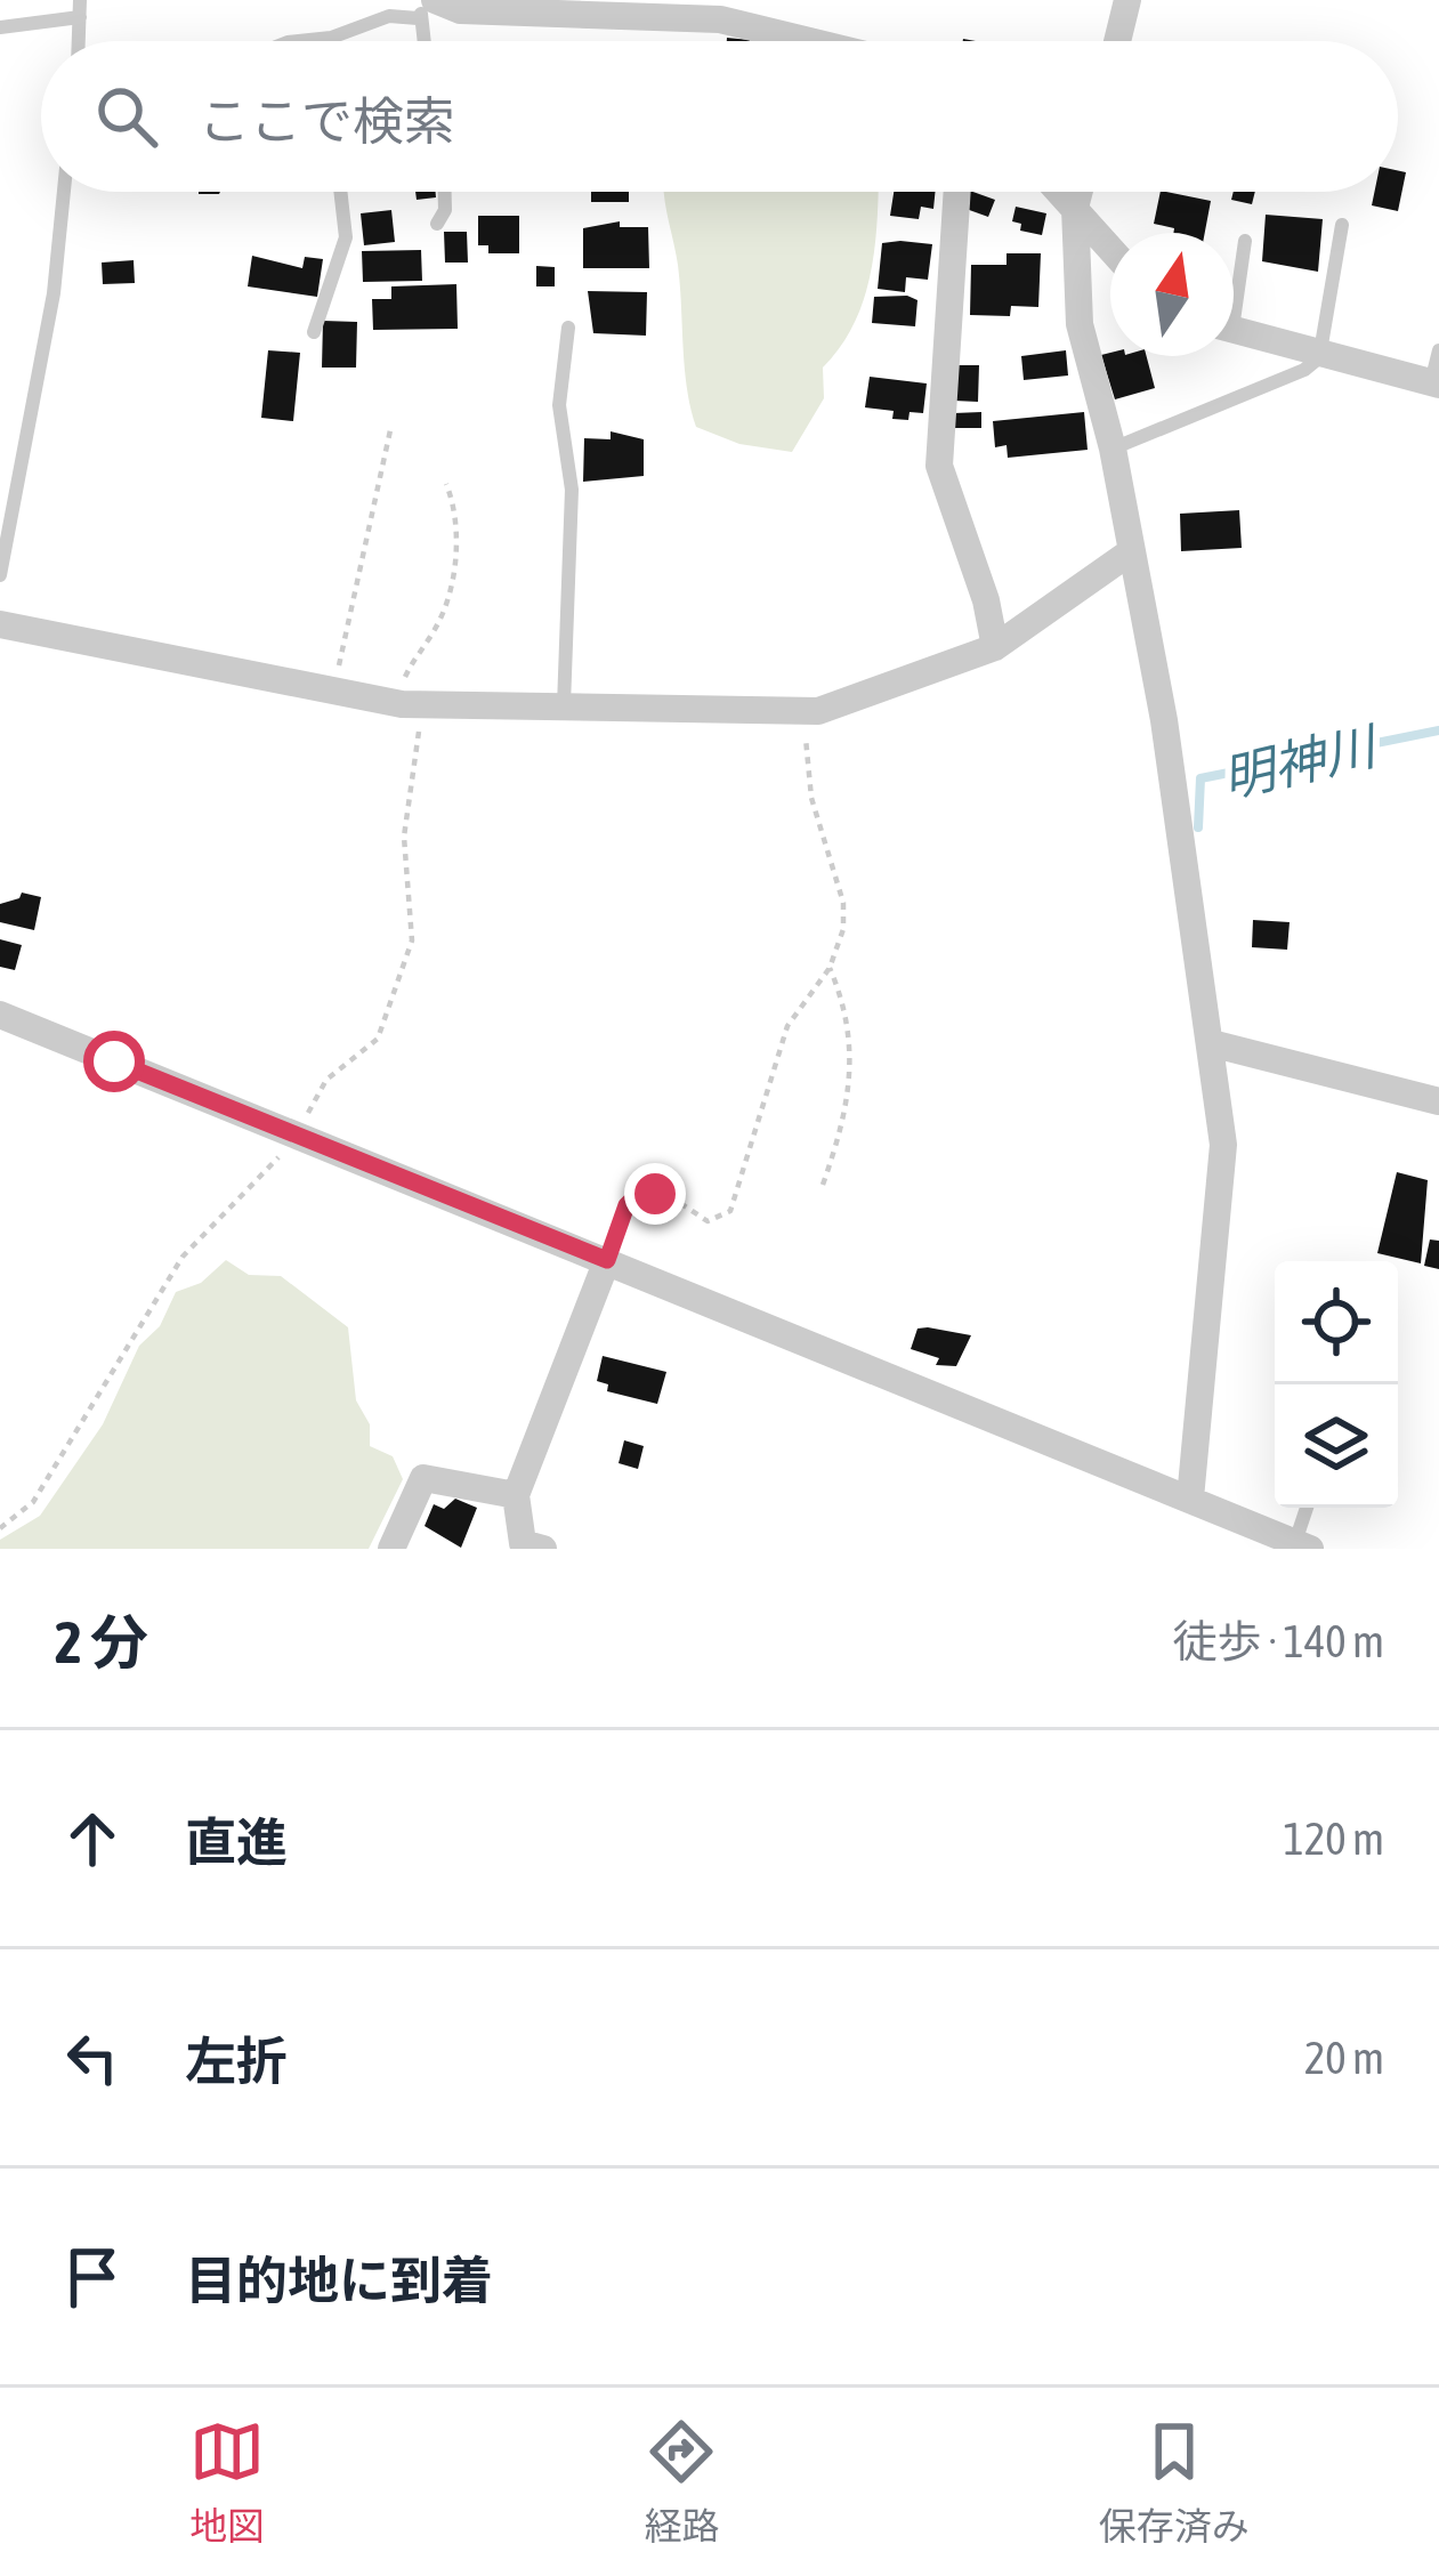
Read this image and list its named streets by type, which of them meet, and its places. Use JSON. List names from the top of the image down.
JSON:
{
  "water": ["明神川"],
  "north": "top",
  "page": {
    "search": "ここで検索",
    "heading": ["2 分", "徒歩 · 140 m"],
    "list": [
      ["直進", "120 m"],
      ["左折", "20 m"],
      "目的地に到着"
    ],
    "nav": ["地図", "経路", "保存済み"]
  }
}
